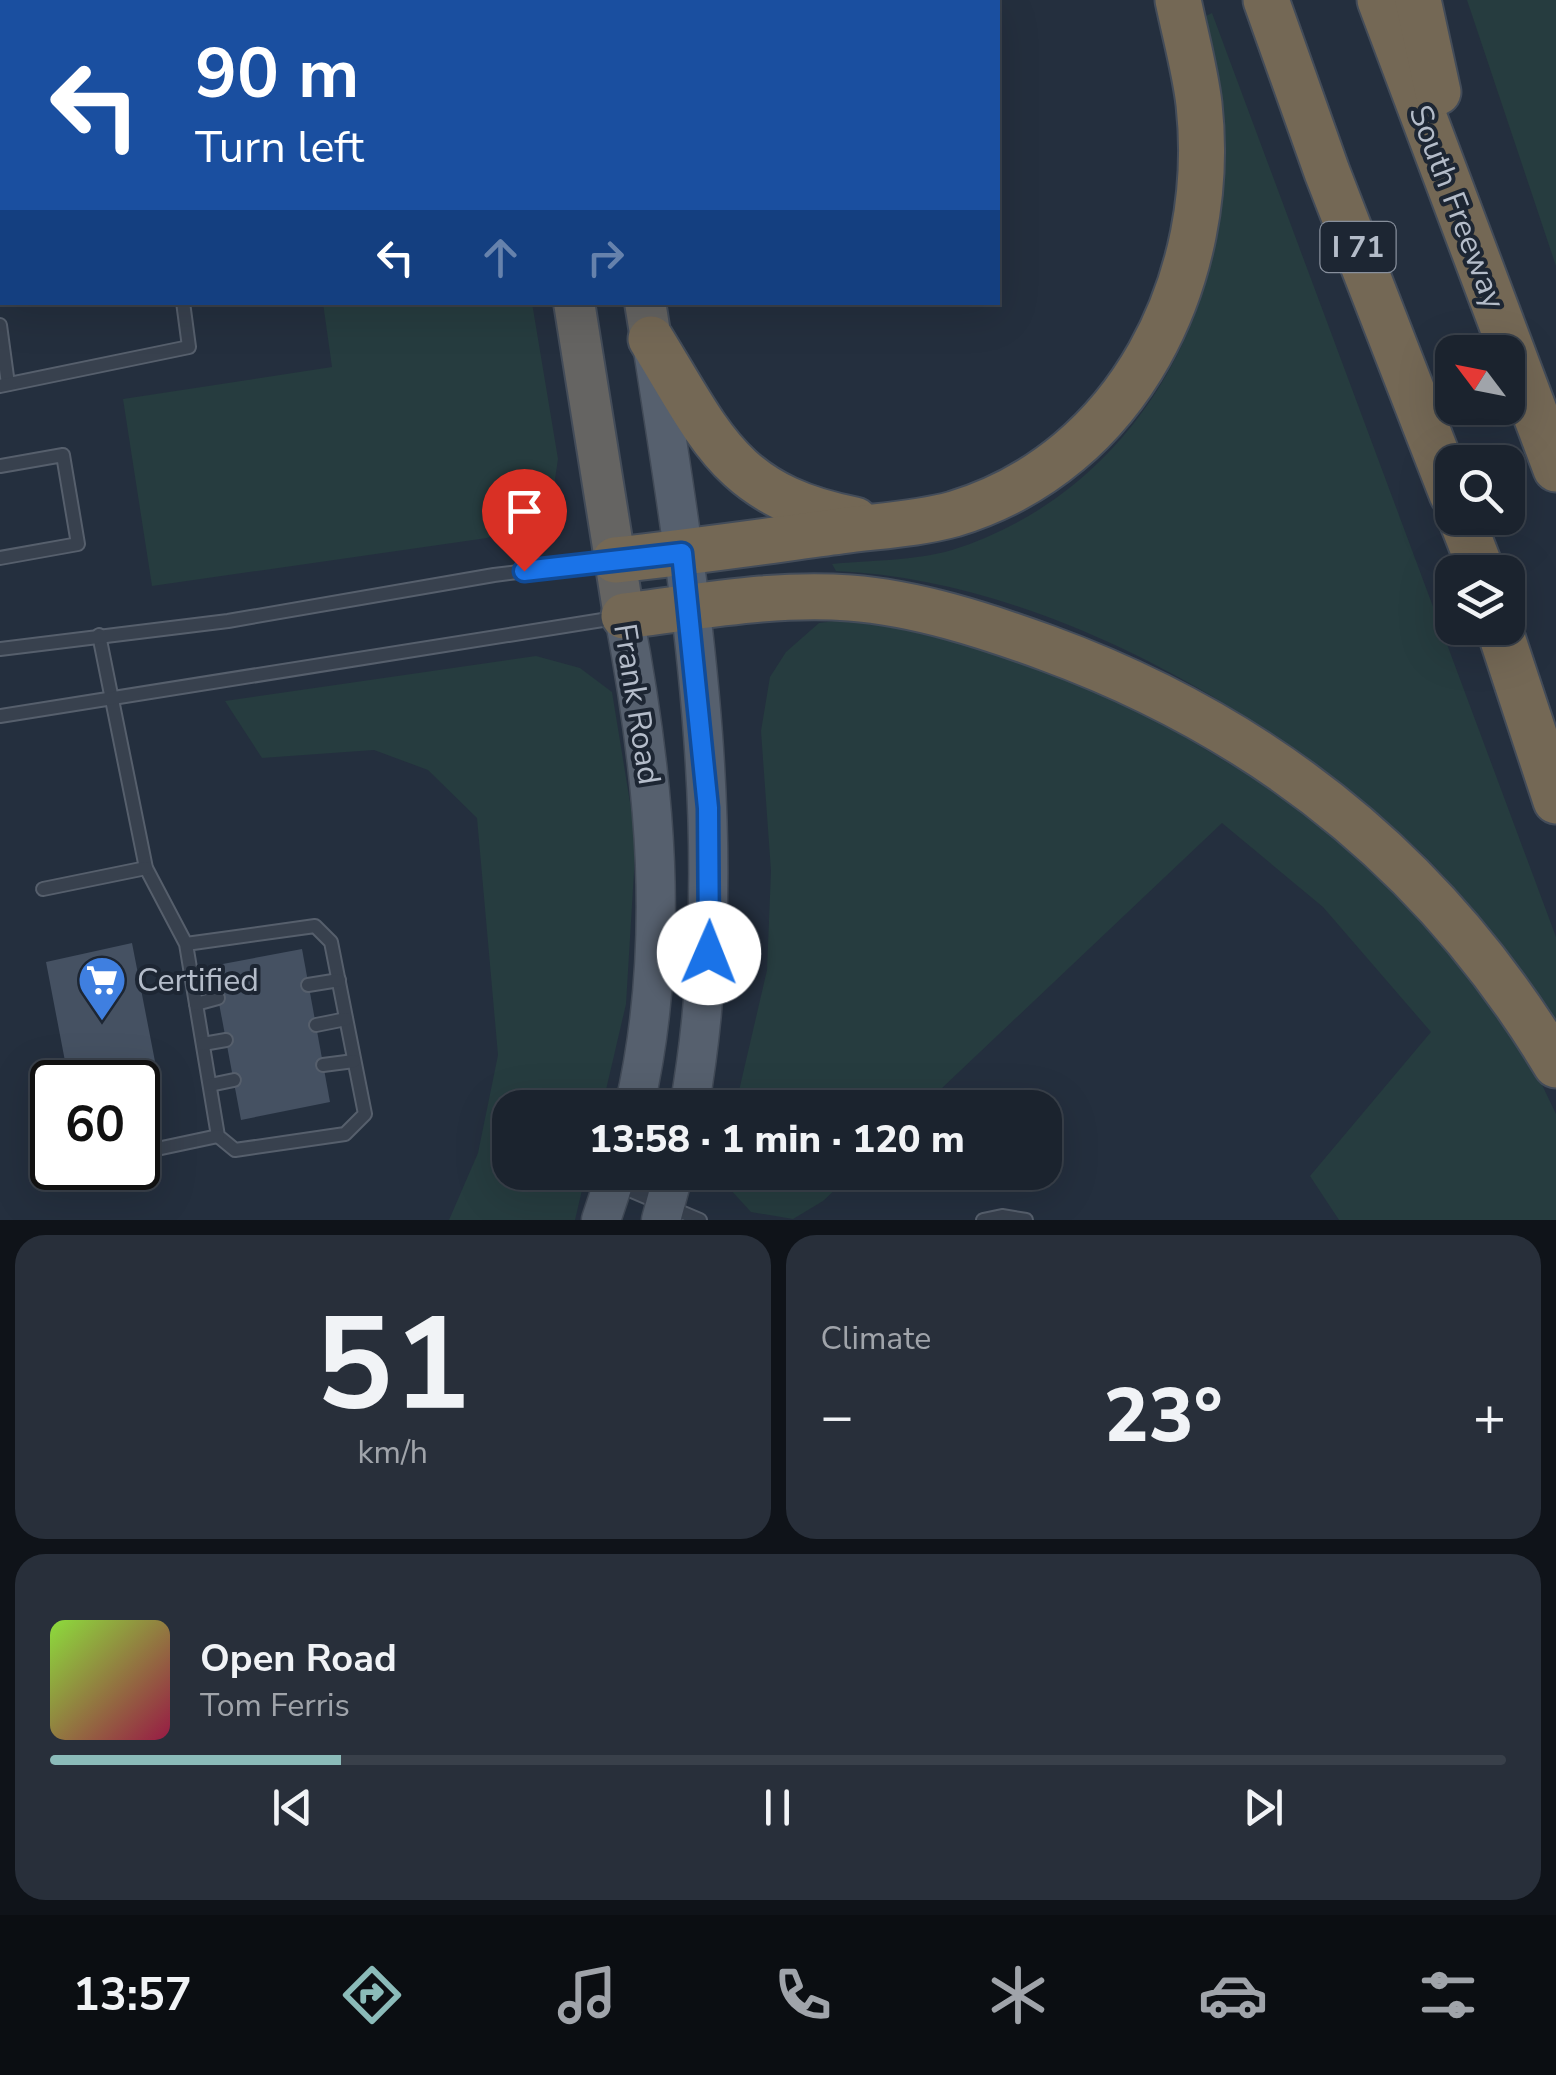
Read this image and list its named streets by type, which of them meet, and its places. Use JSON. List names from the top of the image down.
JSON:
{
  "streets": {
    "highway": ["South Freeway", "I 71", "Frank Road"]
  },
  "places": {
    "supermarket": ["Certified"]
  },
  "north": "top left",
  "page": {
    "turn": ["90 m", "Turn left"],
    "limit": "60",
    "trip": "13:58 · 1 min · 120 m",
    "tile": [
      ["51", "km/h"],
      "Climate"
    ],
    "heat": ["−", "23°", "+"],
    "song": ["Open Road", "Tom Ferris"],
    "tabs": "13:57"
  }
}
